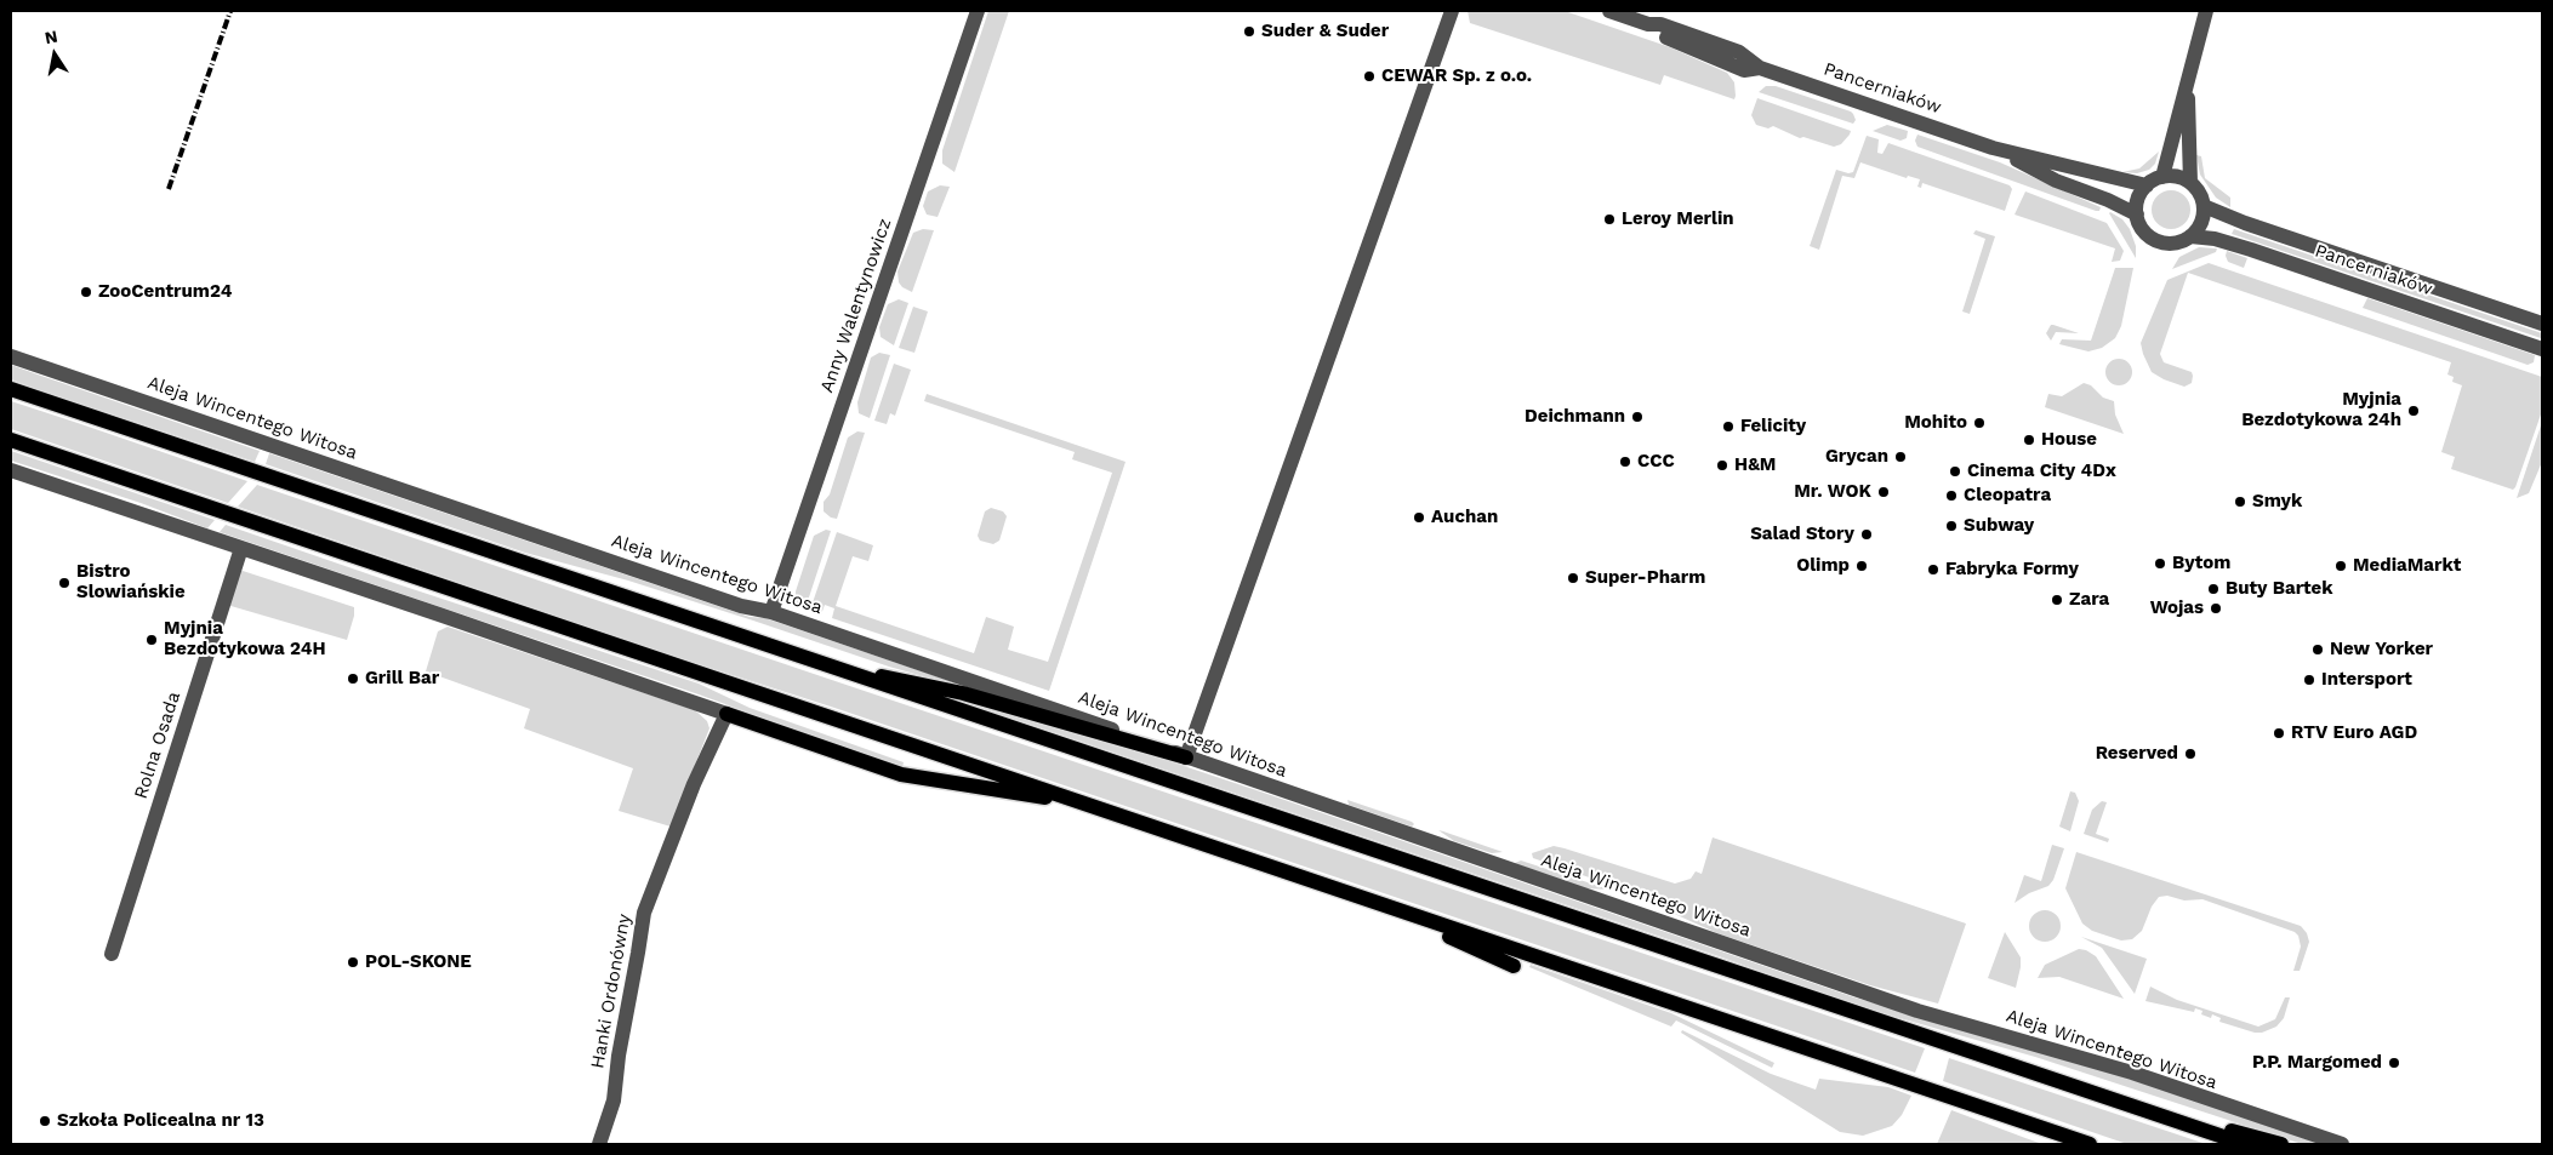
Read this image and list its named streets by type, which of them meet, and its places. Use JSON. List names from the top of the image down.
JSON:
{
  "streets": {
    "street": [
      "Pancerniaków",
      "Anny Walentynowicz",
      "Aleja Wincentego Witosa",
      "Rolna Osada",
      "Hanki Ordonówny"
    ]
  },
  "crossings": [
    ["Anny Walentynowicz", "Aleja Wincentego Witosa"]
  ],
  "places": [
    "Suder & Suder",
    "CEWAR Sp. z o.o.",
    "Leroy Merlin",
    "ZooCentrum24",
    "Myjnia Bezdotykowa 24h",
    "Deichmann",
    "Mohito",
    "Felicity",
    "House",
    "Grycan",
    "CCC",
    "H&M",
    "Cinema City 4Dx",
    "Mr. WOK",
    "Cleopatra",
    "Smyk",
    "Auchan",
    "Subway",
    "Salad Story",
    "Bytom",
    "Olimp",
    "MediaMarkt",
    "Fabryka Formy",
    "Super-Pharm",
    "Bistro Slowiańskie",
    "Buty Bartek",
    "Zara",
    "Wojas",
    "Myjnia Bezdotykowa 24H",
    "New Yorker",
    "Grill Bar",
    "Intersport",
    "RTV Euro AGD",
    "Reserved",
    "POL-SKONE",
    "P.P. Margomed",
    "Szkoła Policealna nr 13"
  ],
  "north": "top"
}
